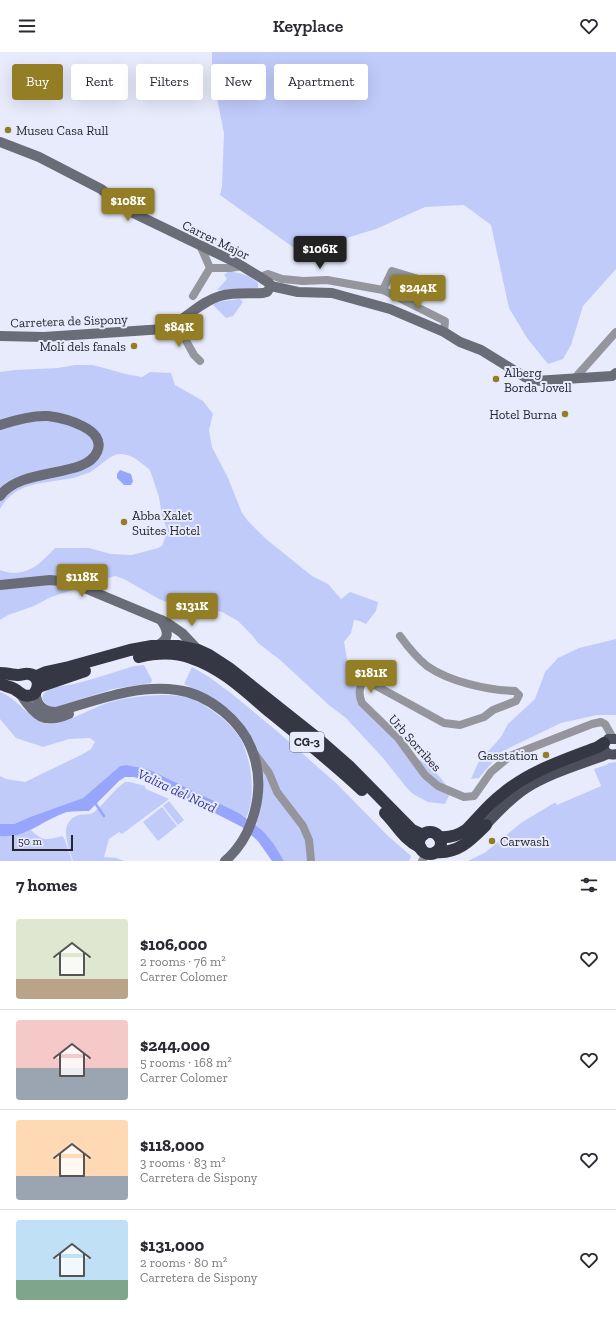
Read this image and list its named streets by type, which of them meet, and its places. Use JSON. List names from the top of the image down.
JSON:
{
  "streets": {
    "highway": ["CG-3"],
    "main road": ["Carrer Major", "Carretera de Sispony"],
    "street": ["Urb Sorribes"]
  },
  "crossings": [
    ["Carrer Major", "Carretera de Sispony"],
    ["CG-3", "Urb Sorribes"]
  ],
  "water": ["Valira del Nord"],
  "places": [
    "Museu Casa Rull",
    "Molí dels fanals",
    "Alberg Borda Jovell",
    "Hotel Burna",
    "Abba Xalet Suites Hotel",
    "Gasstation",
    "Carwash"
  ],
  "scale_bar": "50 m",
  "page": {
    "header": "Keyplace",
    "chip": [
      "Buy",
      "Rent",
      "Filters",
      "New",
      "Apartment"
    ],
    "price": [
      "$108K",
      "$106K",
      "$244K",
      "$84K",
      "$118K",
      "$131K",
      "$181K"
    ],
    "scale": "50 m",
    "heading": "7 homes",
    "list": [
      {
        "name": "$106,000",
        "note": "2 rooms · 76 m² · Carrer Colomer"
      },
      {
        "name": "$244,000",
        "note": "5 rooms · 168 m² · Carrer Colomer"
      },
      {
        "name": "$118,000",
        "note": "3 rooms · 83 m² · Carretera de Sispony"
      },
      {
        "name": "$131,000",
        "note": "2 rooms · 80 m² · Carretera de Sispony"
      }
    ]
  }
}
